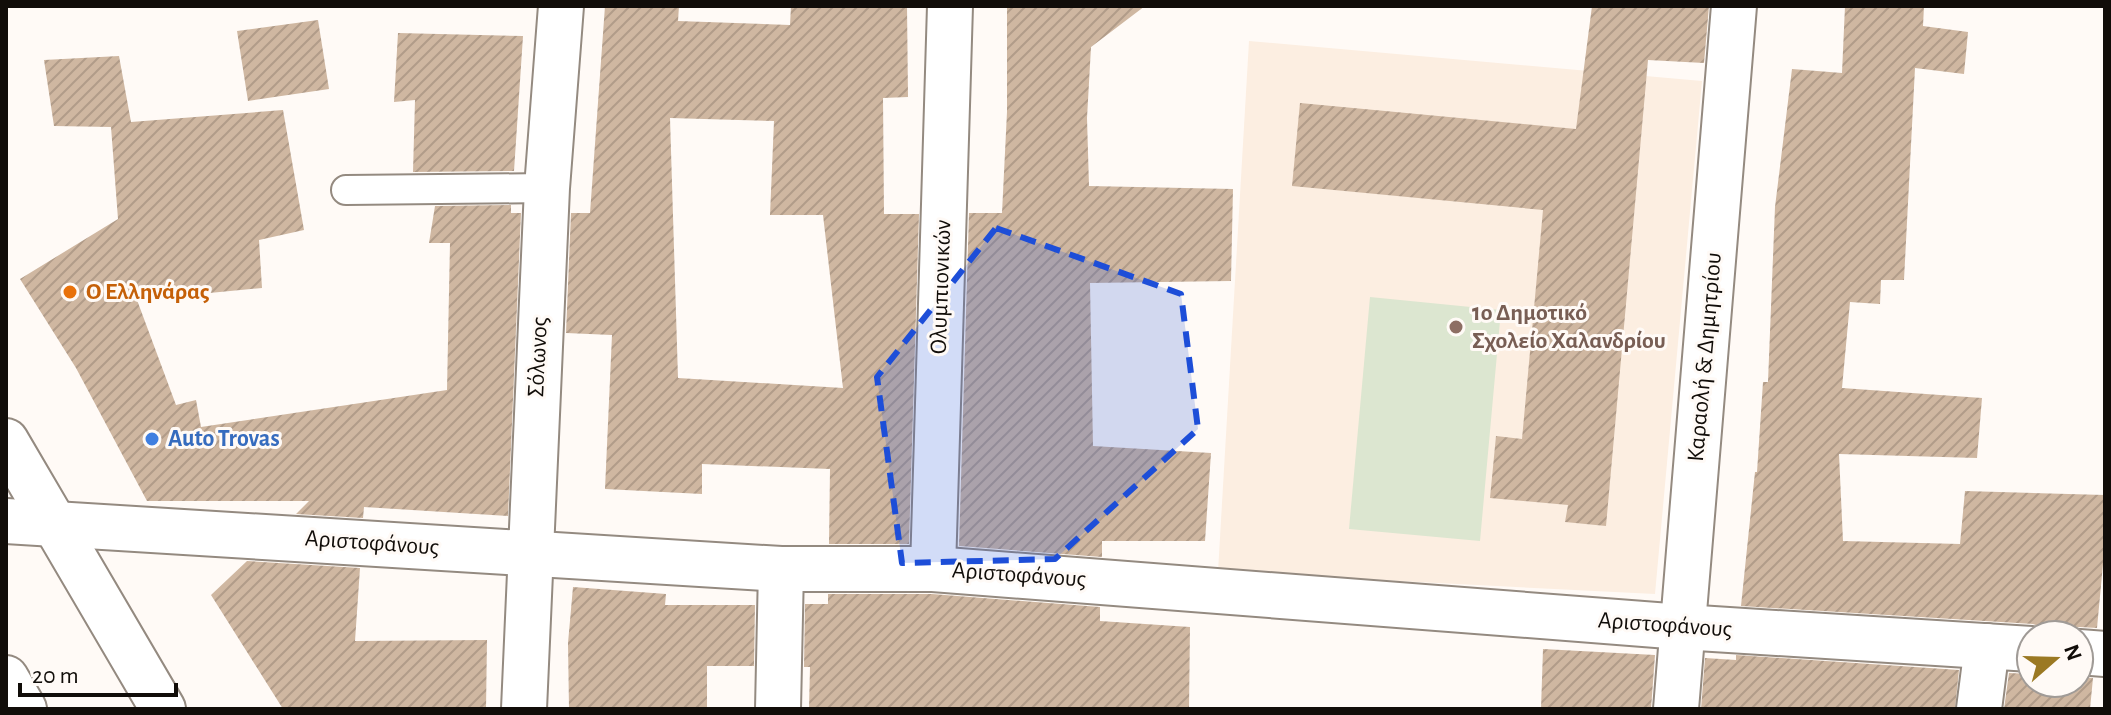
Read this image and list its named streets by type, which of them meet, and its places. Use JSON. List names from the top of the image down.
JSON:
{
  "streets": {
    "street": [
      "Ολυμπιονικών",
      "Σόλωνος",
      "Καραολή & Δημητρίου",
      "Αριστοφάνους"
    ]
  },
  "crossings": [
    ["Ολυμπιονικών", "Αριστοφάνους"],
    ["Σόλωνος", "Αριστοφάνους"],
    ["Καραολή & Δημητρίου", "Αριστοφάνους"]
  ],
  "places": ["Ο Ελληνάρας", "1ο Δημοτικό Σχολείο Χαλανδρίου", "Auto Trovas"],
  "scale_bar": "20 m",
  "north": "right"
}
